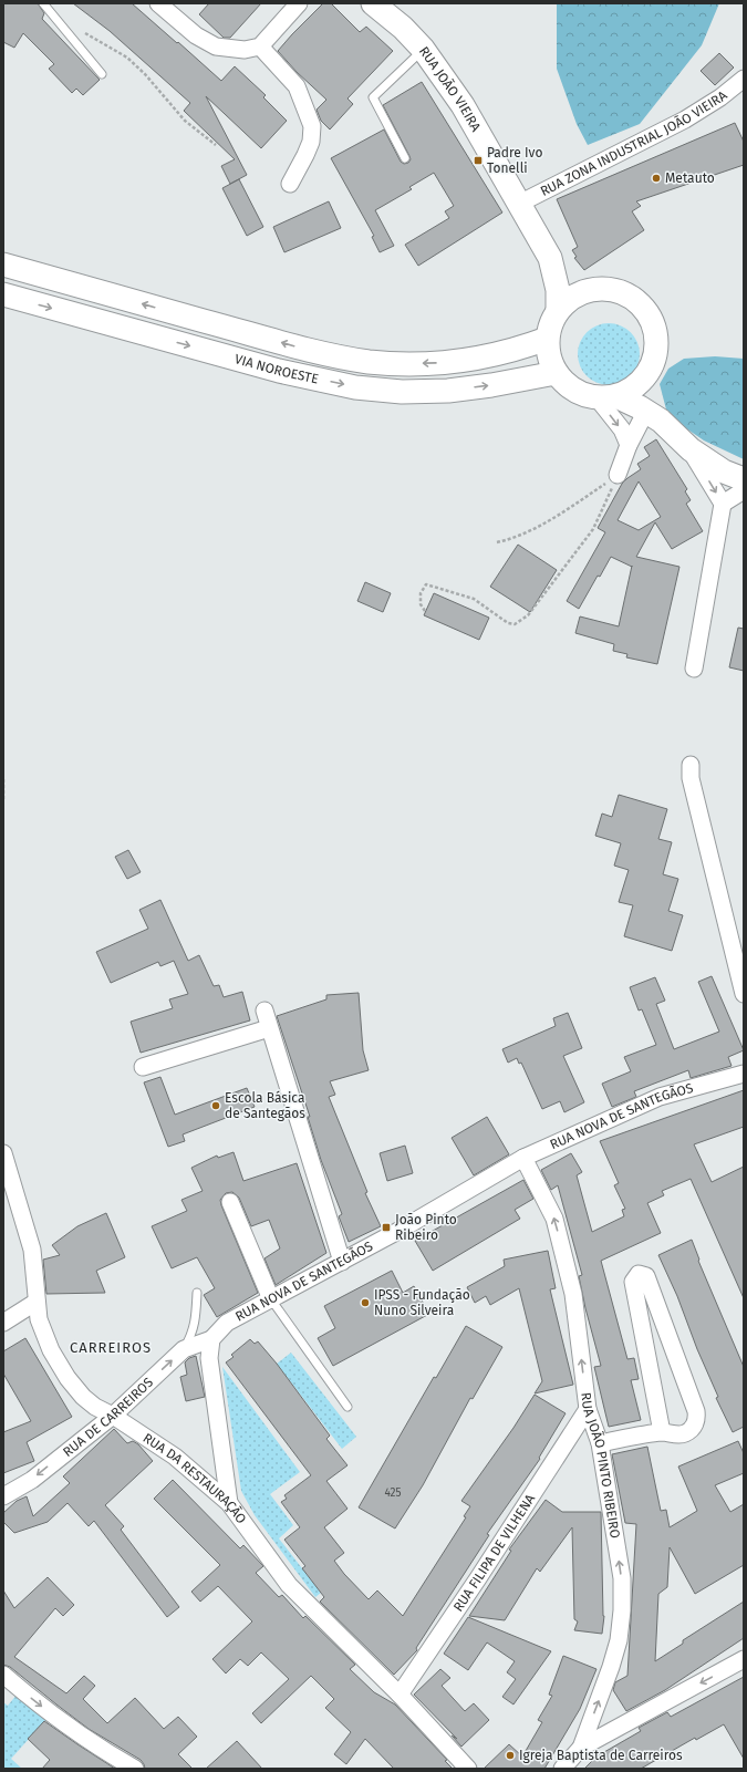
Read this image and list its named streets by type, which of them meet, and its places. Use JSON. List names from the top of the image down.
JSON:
{
  "streets": {
    "main road": ["RUA JOÃO VIEIRA", "VIA NOROESTE"],
    "street": [
      "RUA ZONA INDUSTRIAL JOÃO VIEIRA",
      "RUA NOVA DE SANTEGÃOS",
      "RUA DE CARREIROS",
      "RUA JOÃO PINTO RIBEIRO",
      "RUA DA RESTAURAÇÃO",
      "RUA FILIPA DE VILHENA"
    ]
  },
  "crossings": [
    ["RUA JOÃO VIEIRA", "RUA ZONA INDUSTRIAL JOÃO VIEIRA"],
    ["RUA JOÃO VIEIRA", "VIA NOROESTE"],
    ["RUA NOVA DE SANTEGÃOS", "RUA DE CARREIROS"],
    ["RUA NOVA DE SANTEGÃOS", "RUA JOÃO PINTO RIBEIRO"],
    ["RUA DE CARREIROS", "RUA DA RESTAURAÇÃO"],
    ["RUA JOÃO PINTO RIBEIRO", "RUA FILIPA DE VILHENA"],
    ["RUA DA RESTAURAÇÃO", "RUA FILIPA DE VILHENA"]
  ],
  "one_way": ["RUA JOÃO PINTO RIBEIRO"],
  "districts": ["CARREIROS"],
  "places": {
    "transit": ["Padre Ivo Tonelli", "João Pinto Ribeiro"],
    "other": [
      "Metauto",
      "Escola Básica de Santegãos",
      "IPSS - Fundação Nuno Silveira",
      "Igreja Baptista de Carreiros"
    ]
  },
  "house_numbers": ["425"]
}
